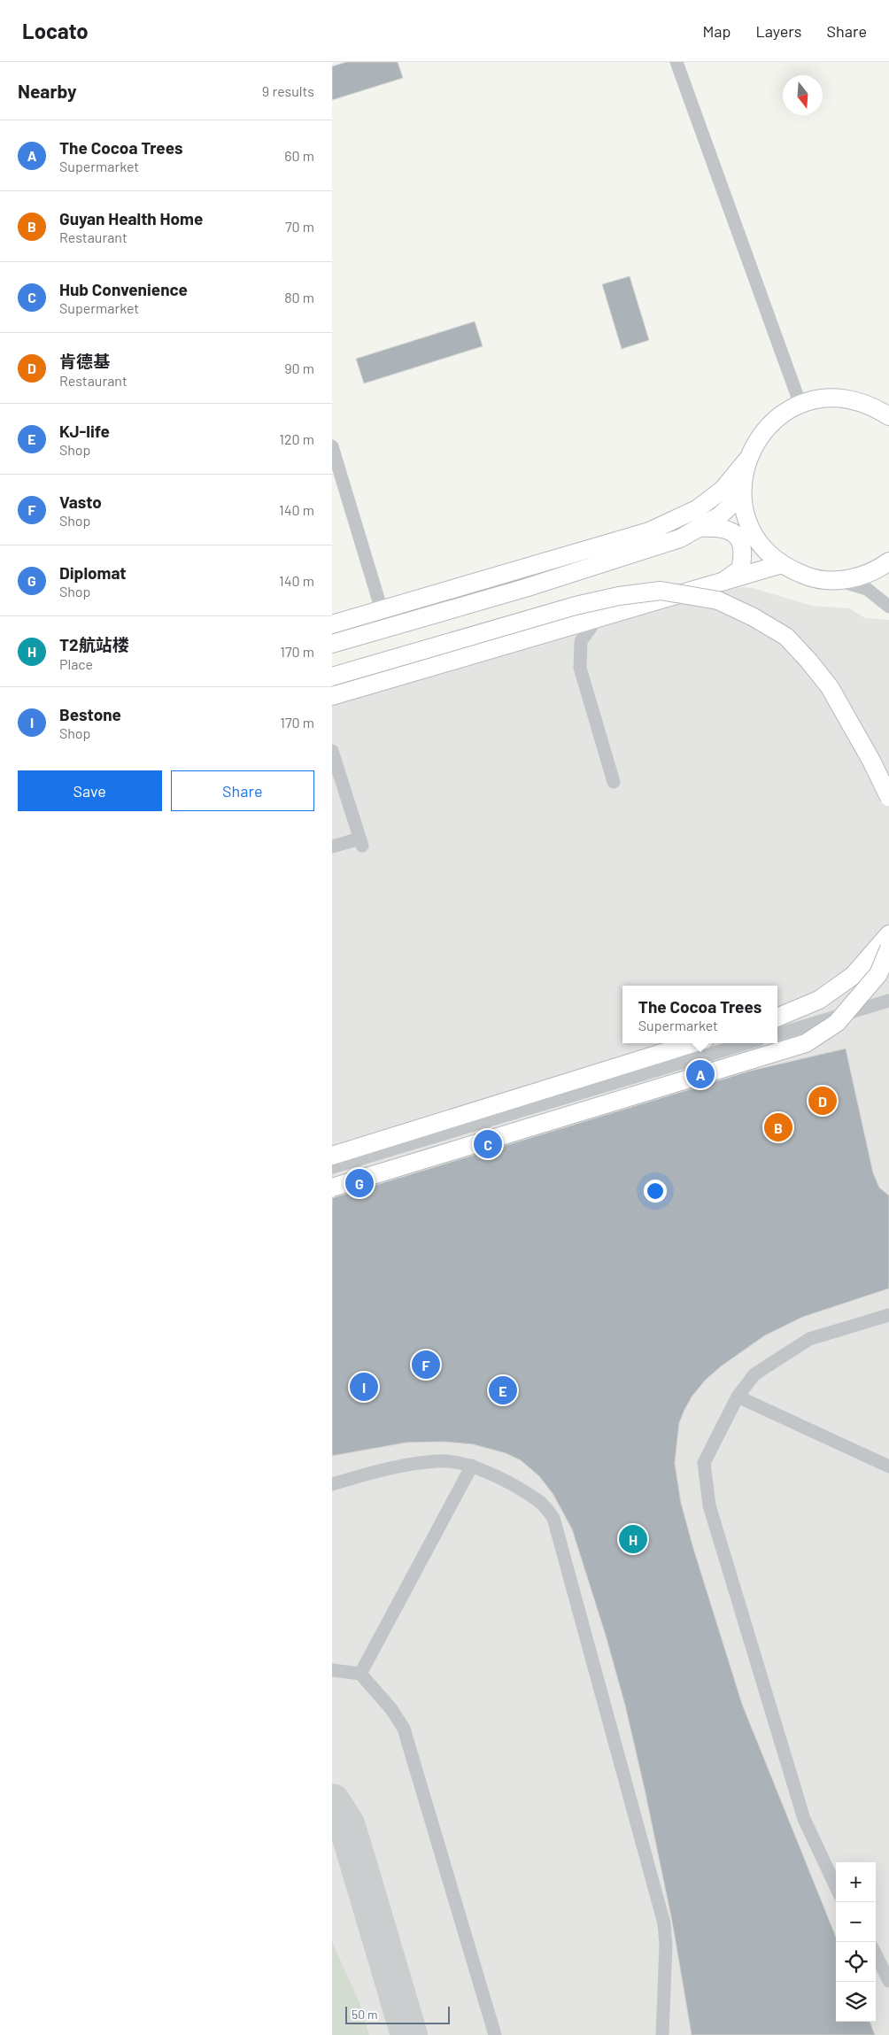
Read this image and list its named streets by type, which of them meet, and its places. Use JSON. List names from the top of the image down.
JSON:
{
  "scale_bar": "50 m",
  "north": "bottom",
  "page": {
    "header": "Locato",
    "nav": ["Map", "Layers", "Share"],
    "heading": ["Nearby", "9 results"],
    "list": [
      {
        "mark": "A",
        "name": "The Cocoa Trees",
        "note": "Supermarket",
        "value": "60 m"
      },
      {
        "mark": "B",
        "name": "Guyan Health Home",
        "note": "Restaurant",
        "value": "70 m"
      },
      {
        "mark": "C",
        "name": "Hub Convenience",
        "note": "Supermarket",
        "value": "80 m"
      },
      {
        "mark": "D",
        "name": "肯德基",
        "note": "Restaurant",
        "value": "90 m"
      },
      {
        "mark": "E",
        "name": "KJ-life",
        "note": "Shop",
        "value": "120 m"
      },
      {
        "mark": "F",
        "name": "Vasto",
        "note": "Shop",
        "value": "140 m"
      },
      {
        "mark": "G",
        "name": "Diplomat",
        "note": "Shop",
        "value": "140 m"
      },
      {
        "mark": "H",
        "name": "T2航站楼",
        "note": "Place",
        "value": "170 m"
      },
      {
        "mark": "I",
        "name": "Bestone",
        "note": "Shop",
        "value": "170 m"
      }
    ],
    "buttons": ["Save", "Share"],
    "popup": ["The Cocoa Trees", "Supermarket"],
    "pins": [
      "A",
      "D",
      "B",
      "C",
      "G",
      "F",
      "I",
      "E",
      "H"
    ],
    "map_buttons": ["+", "−"],
    "scale": "50 m"
  }
}
